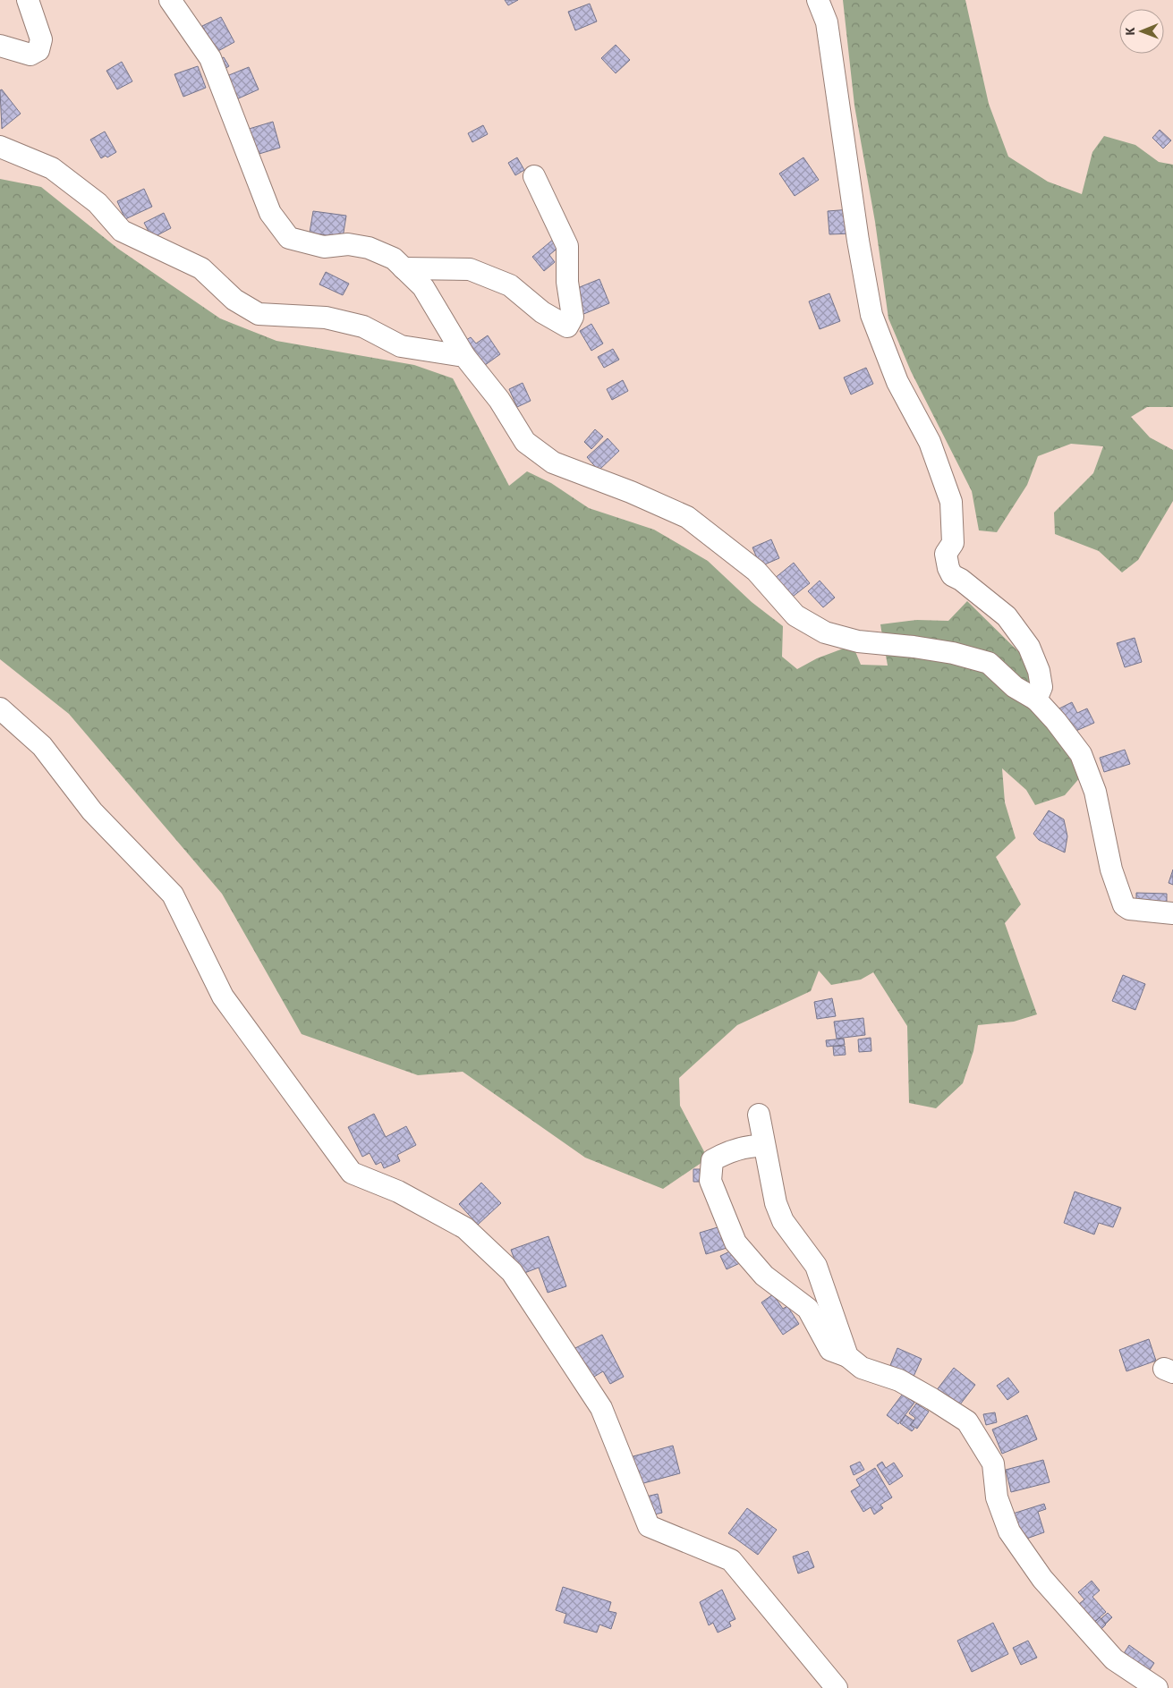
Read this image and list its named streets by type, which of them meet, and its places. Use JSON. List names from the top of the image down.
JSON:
{
  "north": "left"
}
